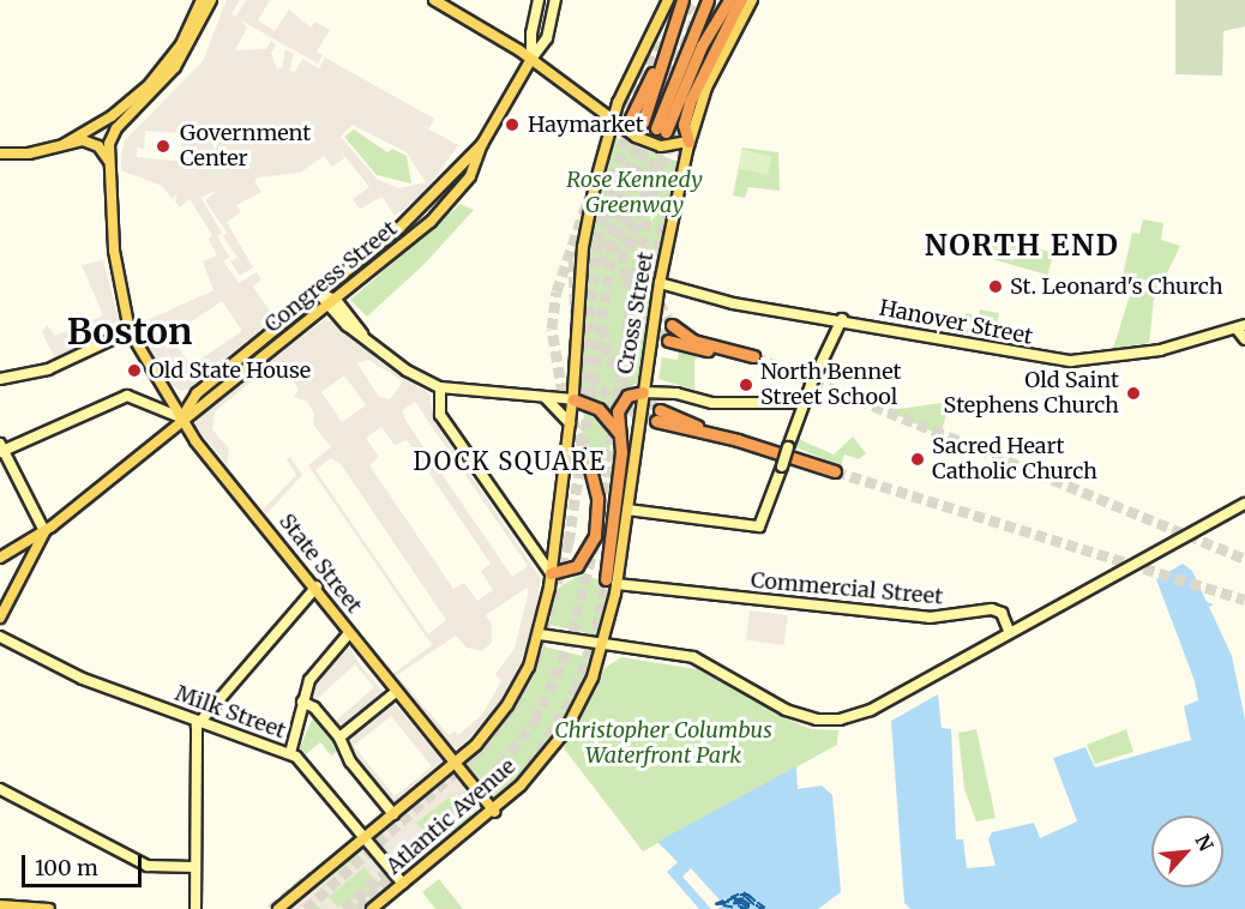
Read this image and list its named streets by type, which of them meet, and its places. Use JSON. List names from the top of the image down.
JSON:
{
  "streets": {
    "main road": [
      "Congress Street",
      "Cross Street",
      "Hanover Street",
      "State Street",
      "Commercial Street",
      "Milk Street",
      "Atlantic Avenue"
    ]
  },
  "crossings": [
    ["Congress Street", "State Street"],
    ["Cross Street", "Hanover Street"],
    ["Cross Street", "Commercial Street"],
    ["Cross Street", "Atlantic Avenue"],
    ["State Street", "Atlantic Avenue"],
    ["Milk Street", "Atlantic Avenue"]
  ],
  "districts": ["NORTH END", "Boston", "DOCK SQUARE"],
  "parks": ["Rose Kennedy Greenway", "Christopher Columbus Waterfront Park"],
  "places": [
    "Haymarket",
    "Government Center",
    "St. Leonard's Church",
    "Old State House",
    "North Bennet Street School",
    "Old Saint Stephens Church",
    "Sacred Heart Catholic Church"
  ],
  "scale_bar": "100 m",
  "north": "top right"
}
